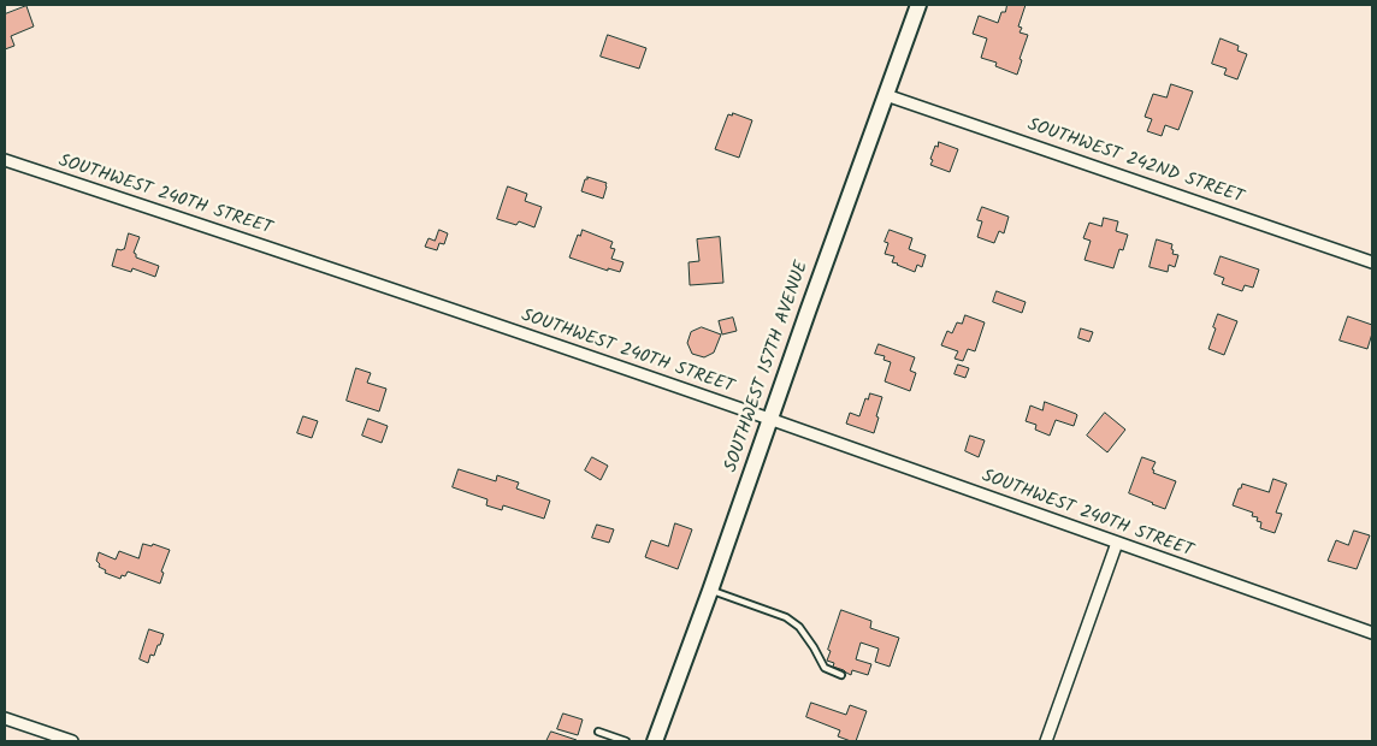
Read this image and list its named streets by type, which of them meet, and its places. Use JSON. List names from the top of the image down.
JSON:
{
  "streets": {
    "street": ["SOUTHWEST 242ND STREET", "SOUTHWEST 240TH STREET", "SOUTHWEST 157TH AVENUE"]
  },
  "crossings": [
    ["SOUTHWEST 242ND STREET", "SOUTHWEST 157TH AVENUE"],
    ["SOUTHWEST 240TH STREET", "SOUTHWEST 157TH AVENUE"]
  ]
}
